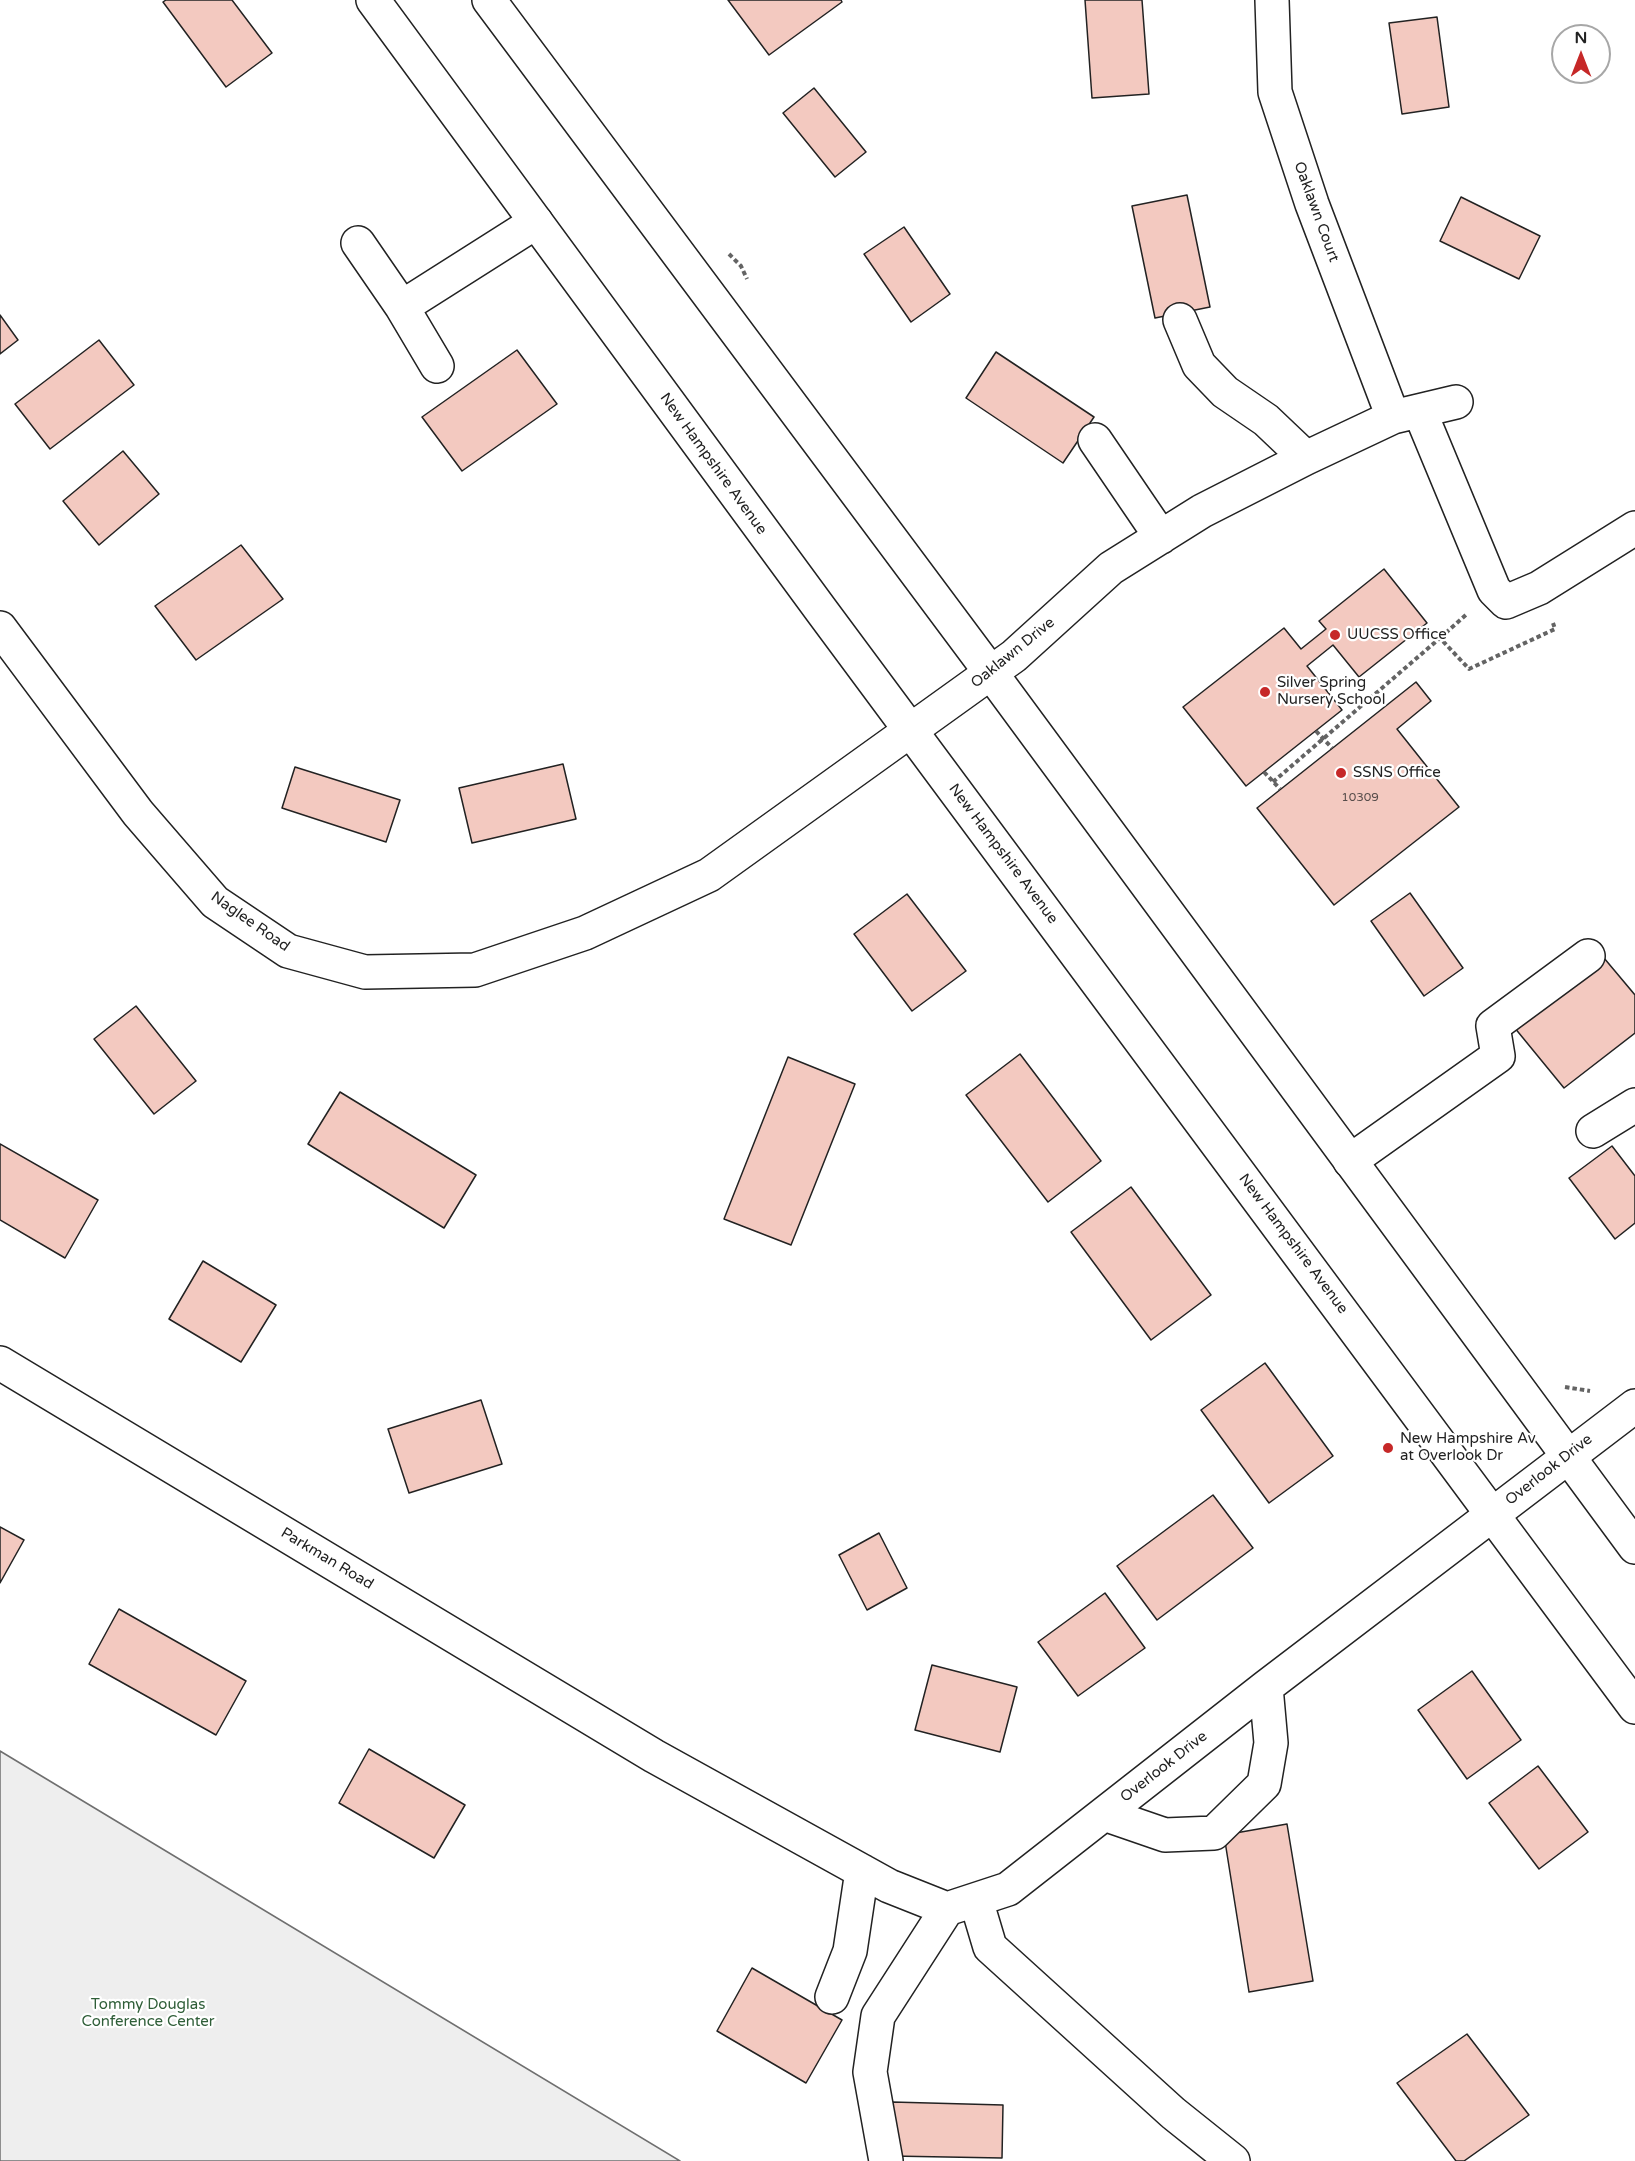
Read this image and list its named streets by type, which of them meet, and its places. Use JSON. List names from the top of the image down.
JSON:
{
  "streets": {
    "street": [
      "Oaklawn Court",
      "New Hampshire Avenue",
      "Oaklawn Drive",
      "Naglee Road",
      "Overlook Drive",
      "Parkman Road"
    ]
  },
  "crossings": [
    ["Oaklawn Court", "Oaklawn Drive"],
    ["New Hampshire Avenue", "Oaklawn Drive"],
    ["New Hampshire Avenue", "Overlook Drive"],
    ["Oaklawn Drive", "Naglee Road"]
  ],
  "parks": ["Tommy Douglas Conference Center"],
  "places": [
    "UUCSS Office",
    "Silver Spring Nursery School",
    "SSNS Office",
    "New Hampshire Av at Overlook Dr"
  ],
  "house_numbers": ["10309"],
  "north": "top"
}
